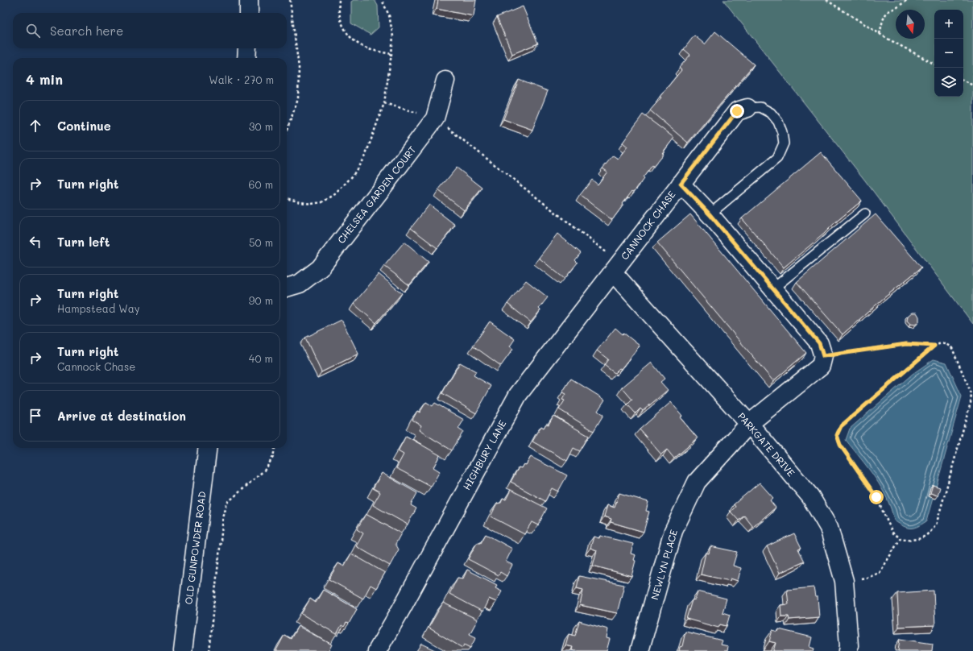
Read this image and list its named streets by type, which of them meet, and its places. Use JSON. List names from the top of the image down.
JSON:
{
  "streets": {
    "street": [
      "CHELSEA GARDEN COURT",
      "CANNOCK CHASE",
      "PARKGATE DRIVE",
      "HIGHBURY LANE",
      "OLD GUNPOWDER ROAD",
      "NEWLYN PLACE"
    ]
  },
  "crossings": [
    ["CANNOCK CHASE", "PARKGATE DRIVE"],
    ["CANNOCK CHASE", "HIGHBURY LANE"],
    ["PARKGATE DRIVE", "HIGHBURY LANE"],
    ["PARKGATE DRIVE", "NEWLYN PLACE"]
  ],
  "north": "bottom",
  "page": {
    "map_buttons": ["+", "−"],
    "search": "Search here",
    "heading": ["4 min", "Walk · 270 m"],
    "list": [
      ["Continue", "30 m"],
      ["Turn right", "60 m"],
      ["Turn left", "50 m"],
      ["Turn right", "Hampstead Way", "90 m"],
      ["Turn right", "Cannock Chase", "40 m"],
      "Arrive at destination"
    ]
  }
}
